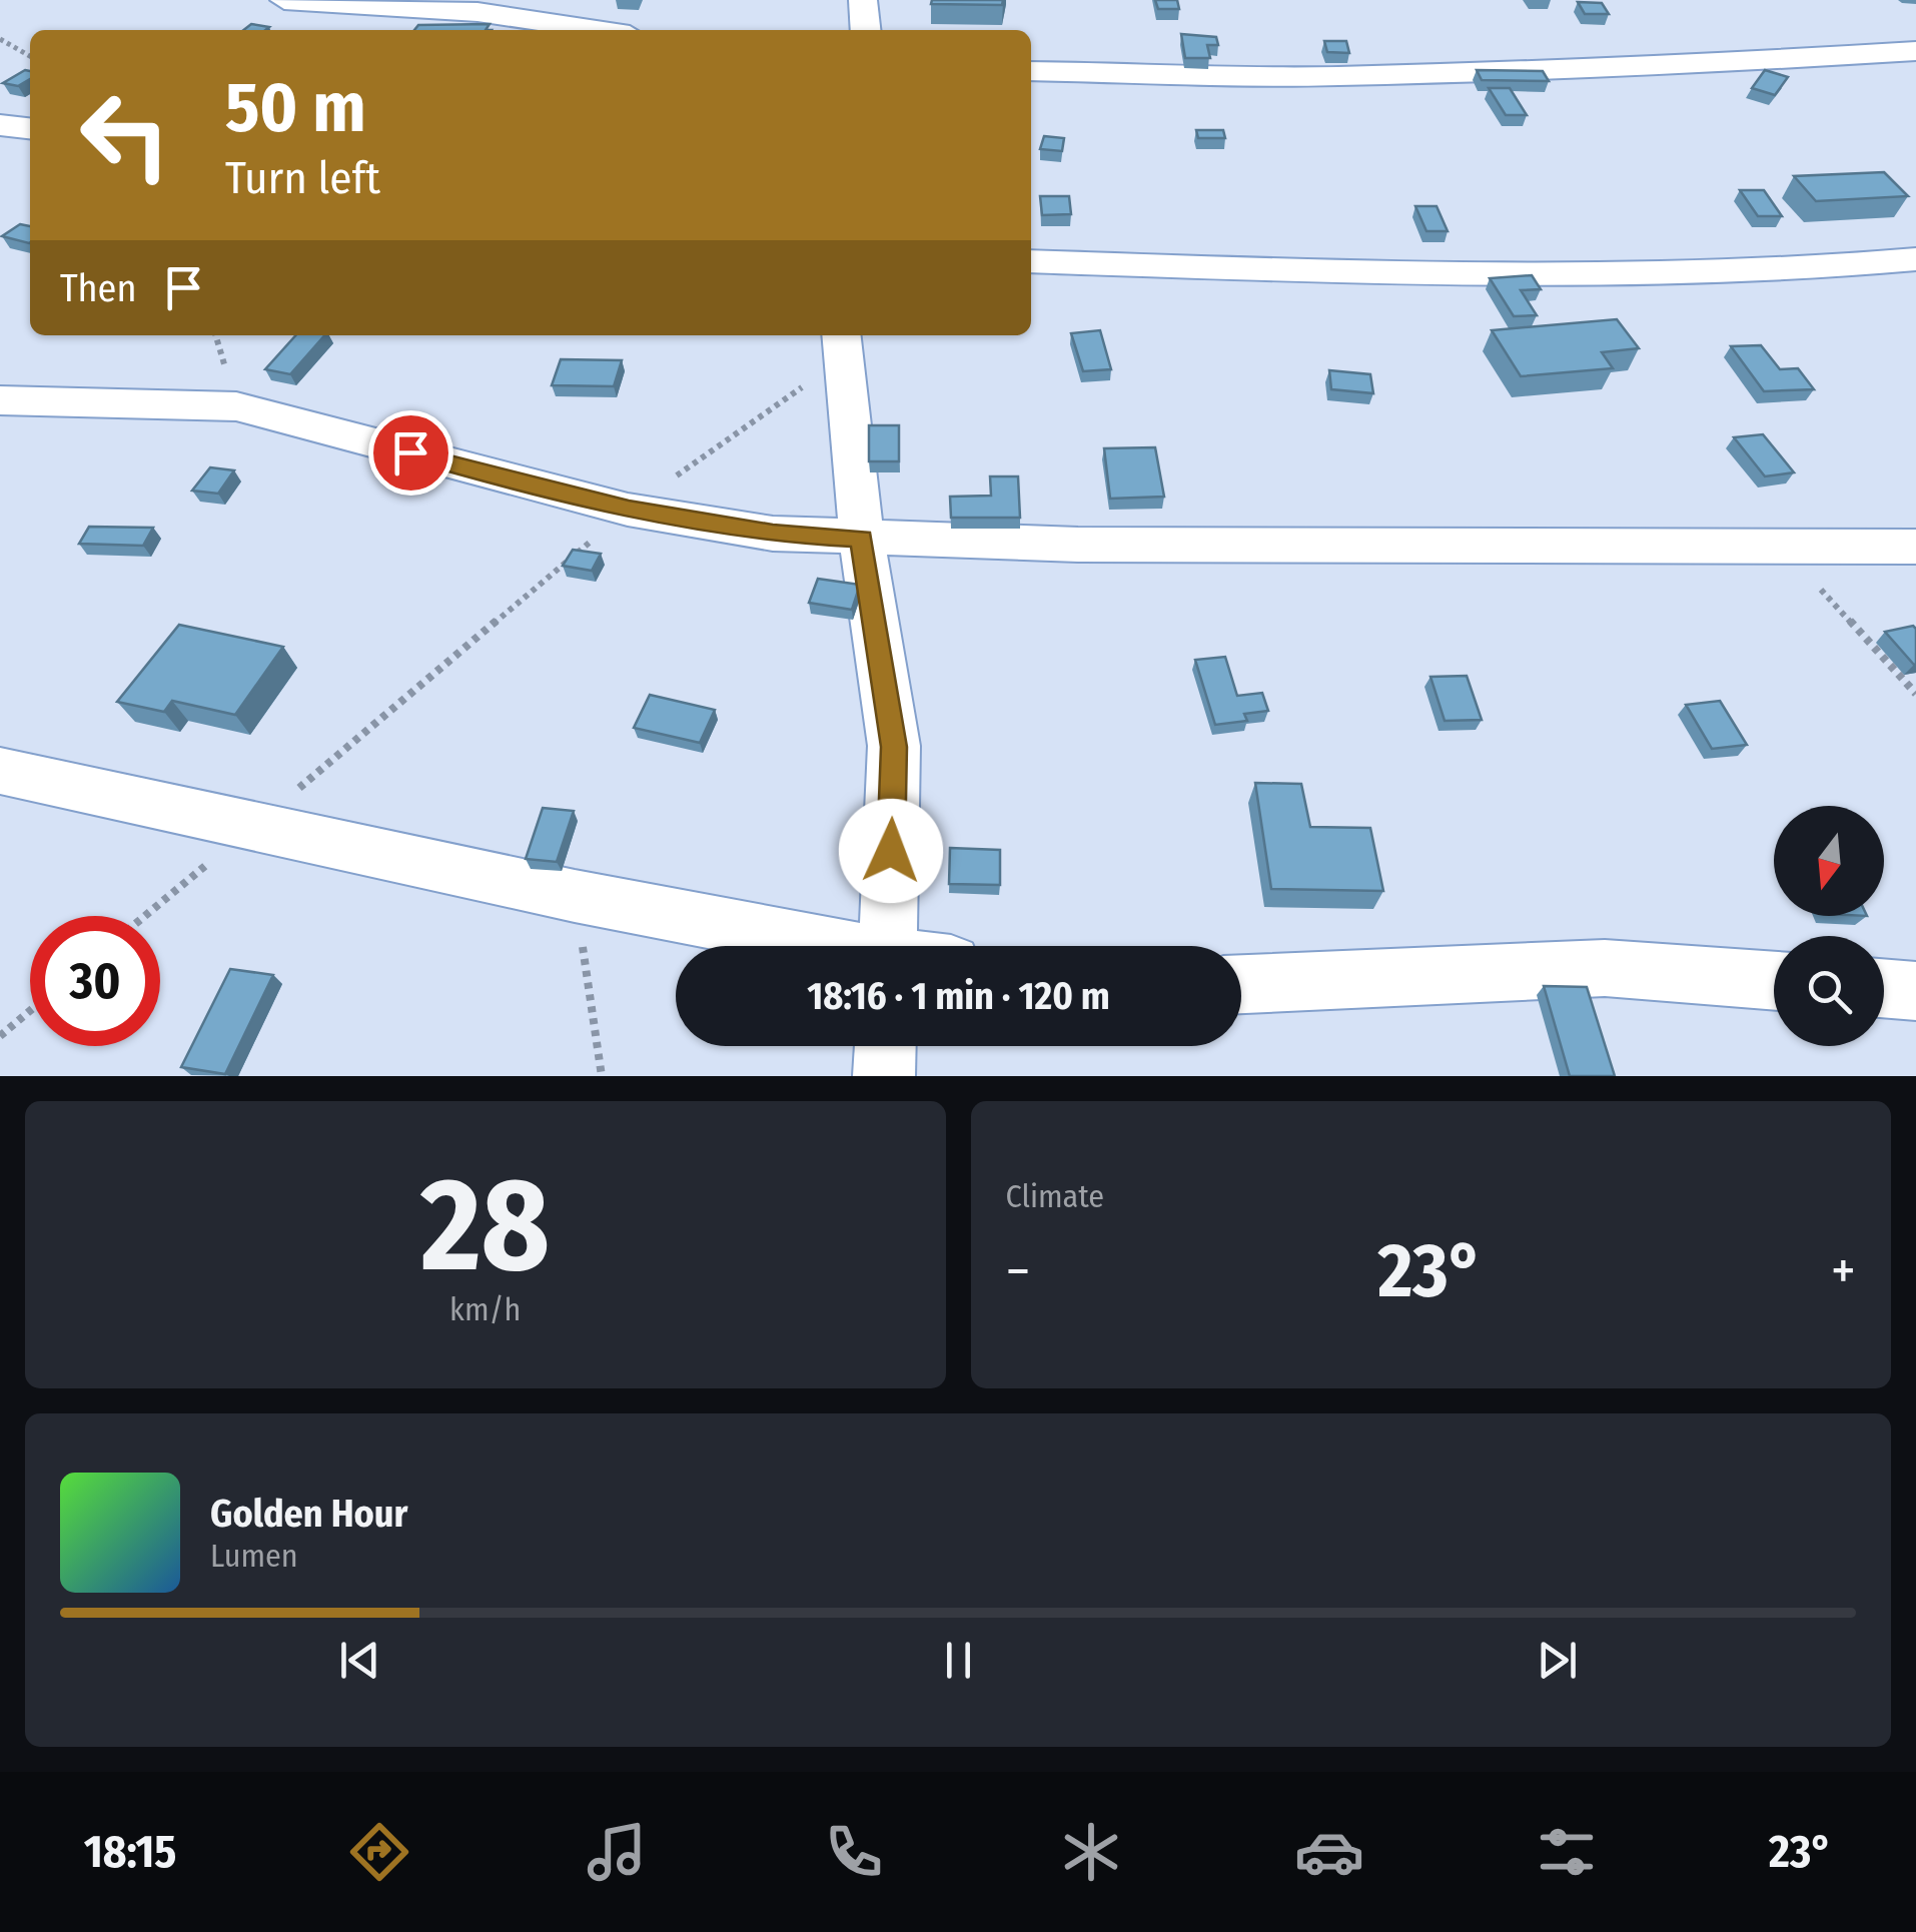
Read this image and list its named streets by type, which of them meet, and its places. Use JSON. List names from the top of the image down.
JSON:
{
  "north": "bottom",
  "page": {
    "turn": ["50 m", "Turn left"],
    "then": "Then",
    "limit": "30",
    "trip": "18:16 · 1 min · 120 m",
    "tile": [
      ["28", "km/h"],
      "Climate"
    ],
    "heat": ["−", "23°", "+"],
    "song": ["Golden Hour", "Lumen"],
    "tabs": ["18:15", "23°"]
  }
}
